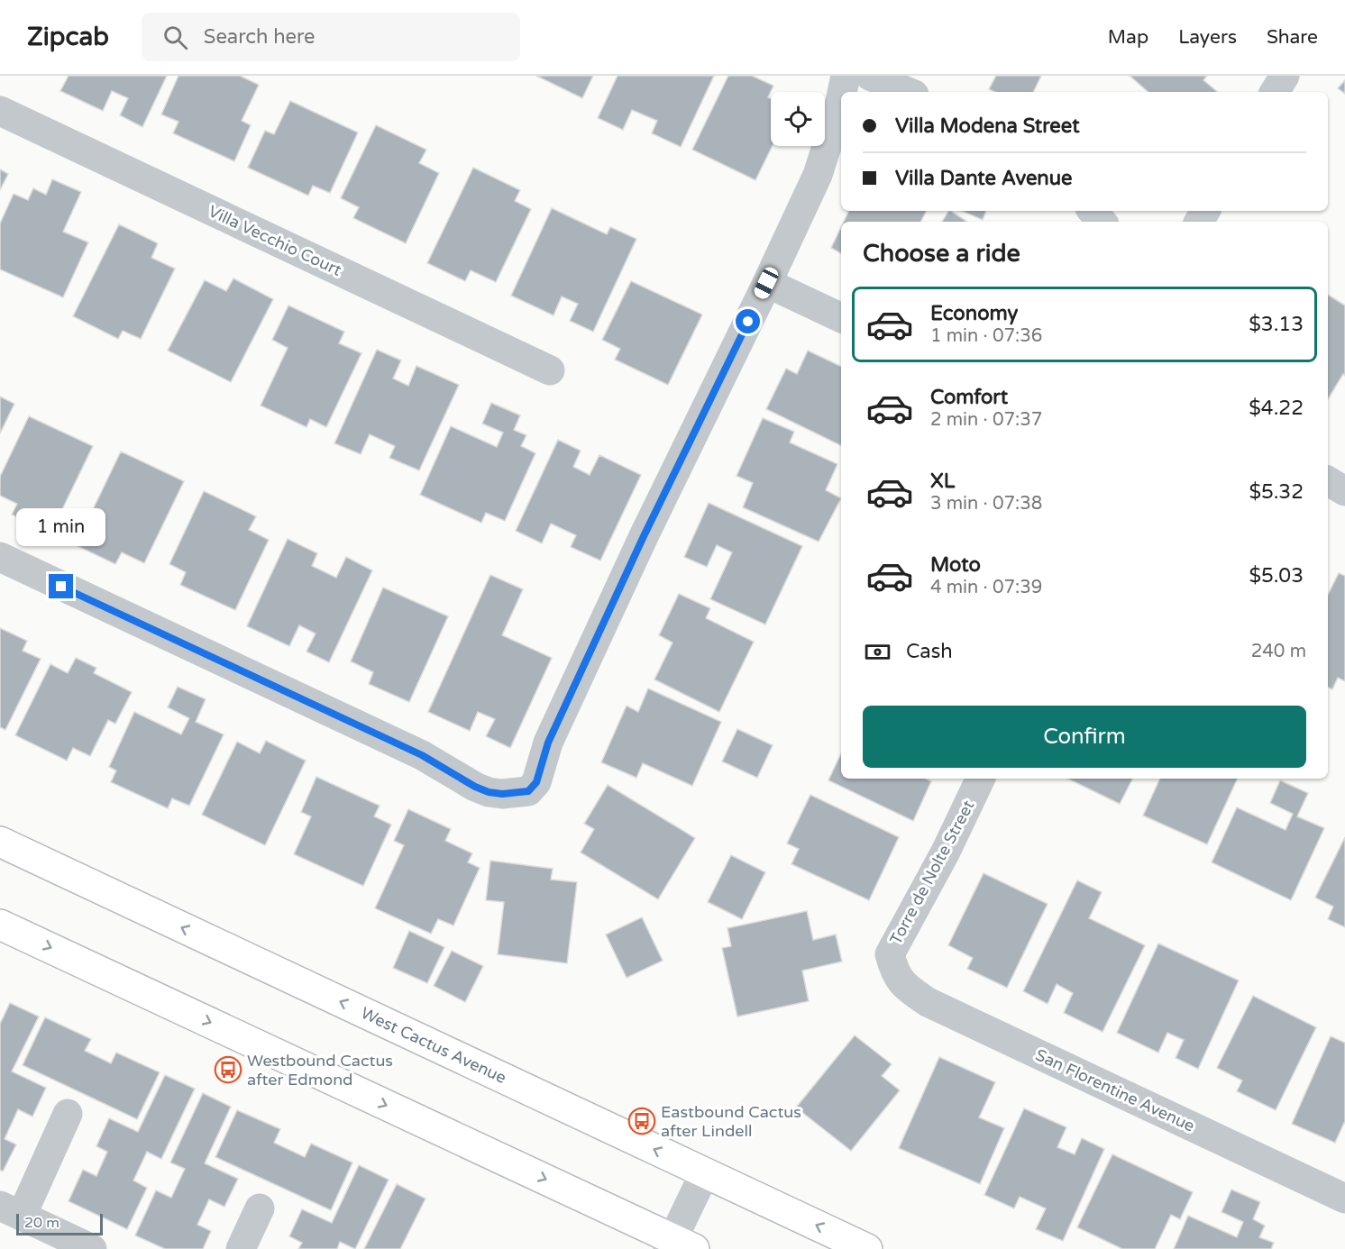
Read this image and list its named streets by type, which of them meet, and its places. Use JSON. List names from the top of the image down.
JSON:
{
  "streets": {
    "main road": ["West Cactus Avenue"],
    "street": ["Villa Vecchio Court", "Torre de Nolte Street", "San Florentine Avenue"]
  },
  "crossings": [
    ["Torre de Nolte Street", "San Florentine Avenue"]
  ],
  "places": {
    "bus stop": ["Westbound Cactus after Edmond", "Eastbound Cactus after Lindell"]
  },
  "scale_bar": "20 m",
  "page": {
    "header": "Zipcab",
    "search": "Search here",
    "nav": ["Map", "Layers", "Share"],
    "banner": ["Villa Modena Street", "Villa Dante Avenue"],
    "heading": "Choose a ride",
    "list": [
      {
        "name": "Economy",
        "note": "1 min · 07:36",
        "value": "$3.13"
      },
      {
        "name": "Comfort",
        "note": "2 min · 07:37",
        "value": "$4.22"
      },
      {
        "name": "XL",
        "note": "3 min · 07:38",
        "value": "$5.32"
      },
      {
        "name": "Moto",
        "note": "4 min · 07:39",
        "value": "$5.03"
      }
    ],
    "bubble": "1 min",
    "pay": ["Cash", "240 m"],
    "buttons": "Confirm",
    "scale": "20 m"
  }
}
